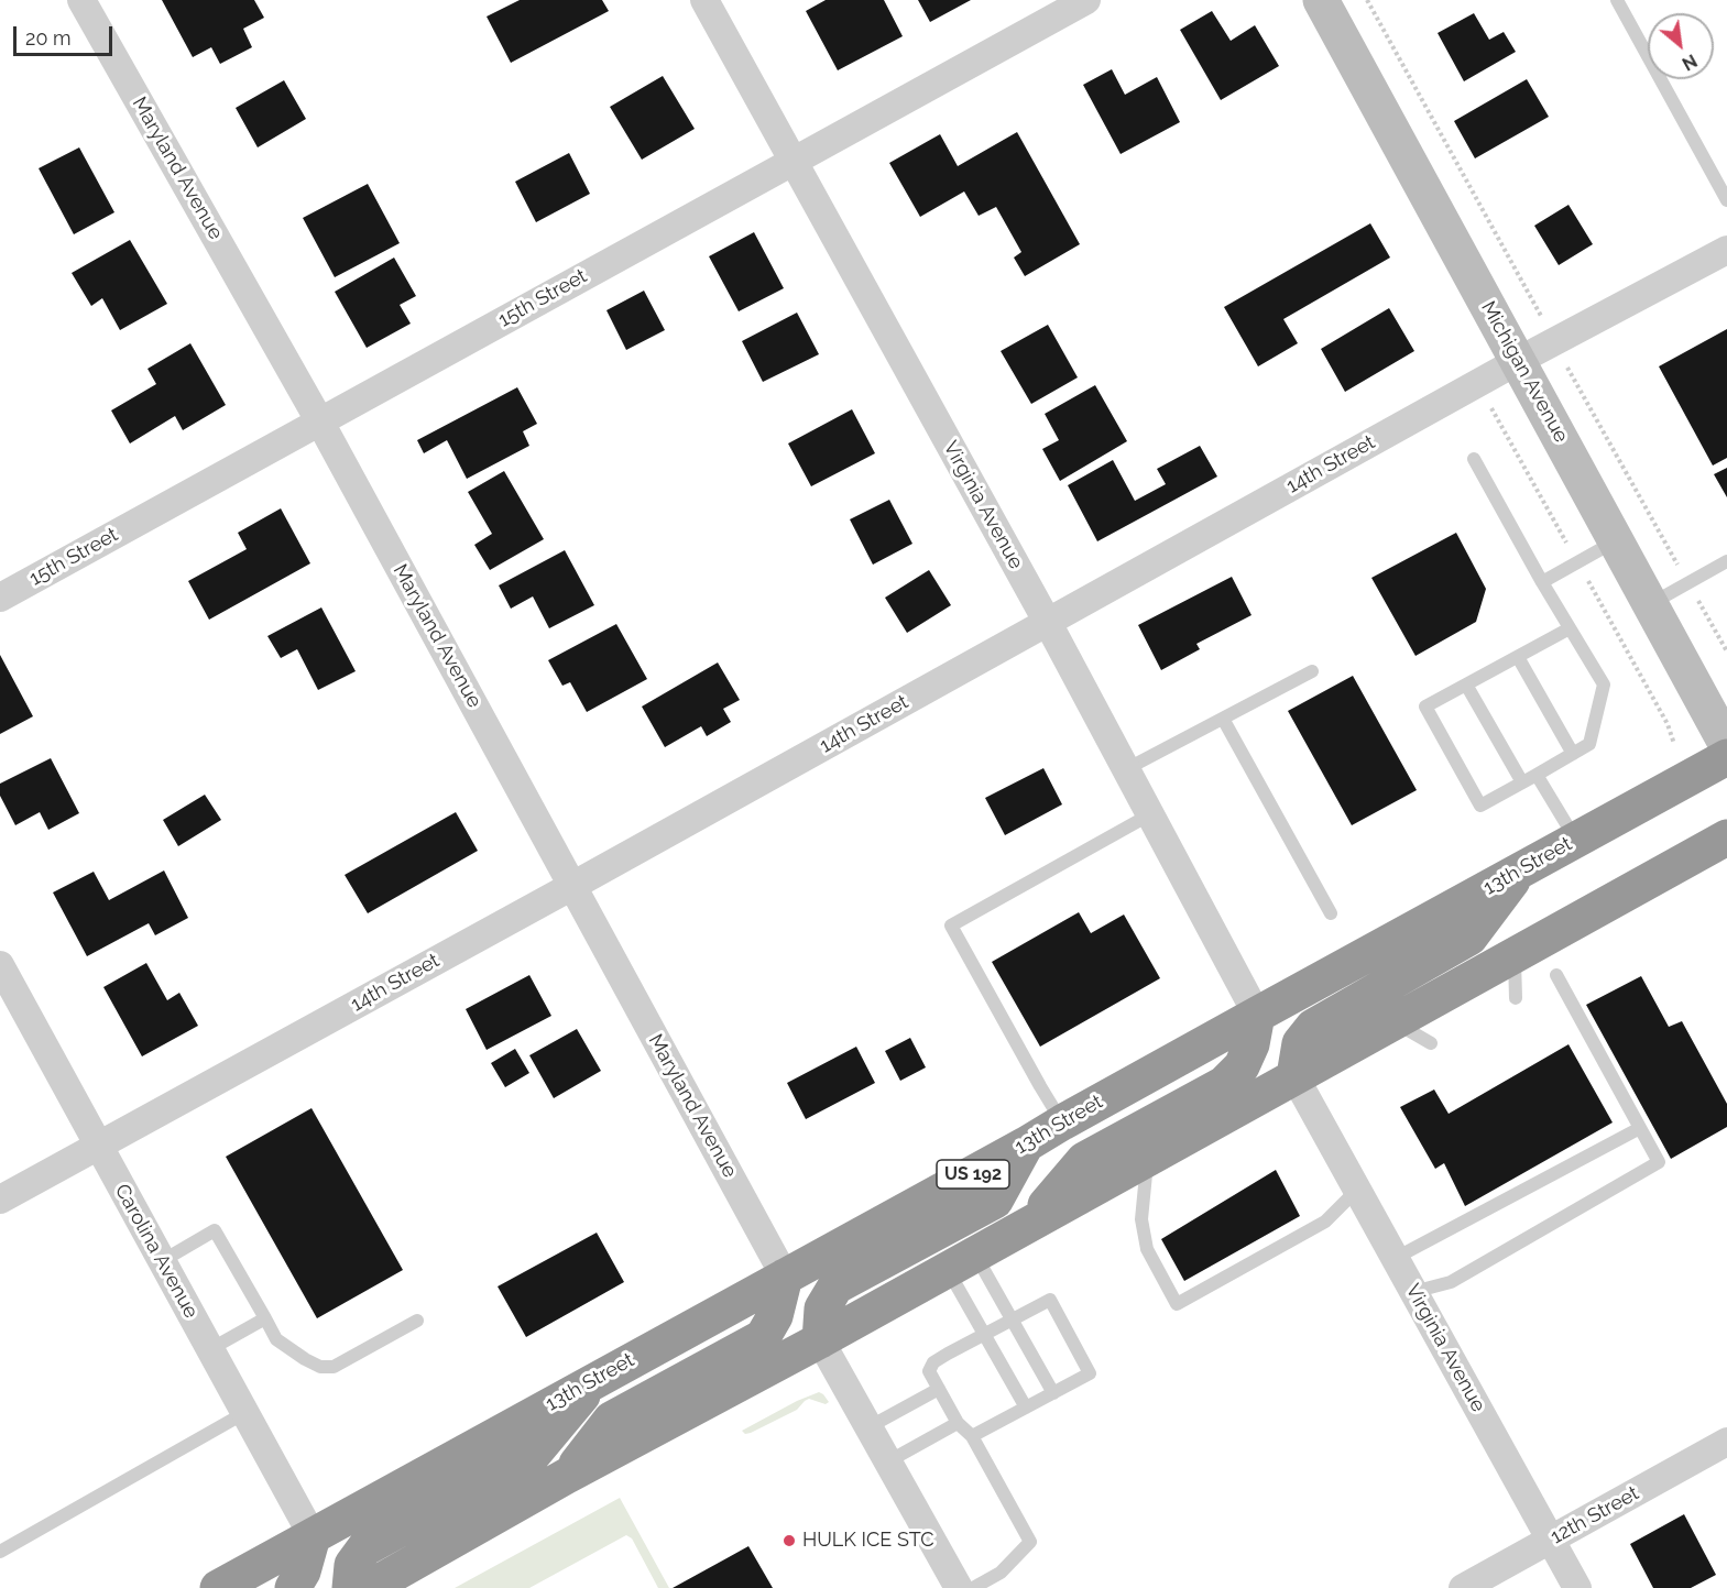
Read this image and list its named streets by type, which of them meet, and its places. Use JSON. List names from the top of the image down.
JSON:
{
  "streets": {
    "highway": ["13th Street", "US 192"],
    "street": [
      "Maryland Avenue",
      "15th Street",
      "Michigan Avenue",
      "14th Street",
      "Virginia Avenue",
      "Carolina Avenue",
      "12th Street"
    ]
  },
  "crossings": [
    ["Maryland Avenue", "15th Street"],
    ["Maryland Avenue", "14th Street"],
    ["Maryland Avenue", "13th Street"],
    ["15th Street", "Virginia Avenue"],
    ["Michigan Avenue", "14th Street"],
    ["14th Street", "Virginia Avenue"],
    ["14th Street", "Carolina Avenue"],
    ["Virginia Avenue", "13th Street"],
    ["Virginia Avenue", "12th Street"],
    ["13th Street", "Carolina Avenue"]
  ],
  "places": ["HULK ICE STC"],
  "scale_bar": "20 m",
  "north": "bottom right"
}
